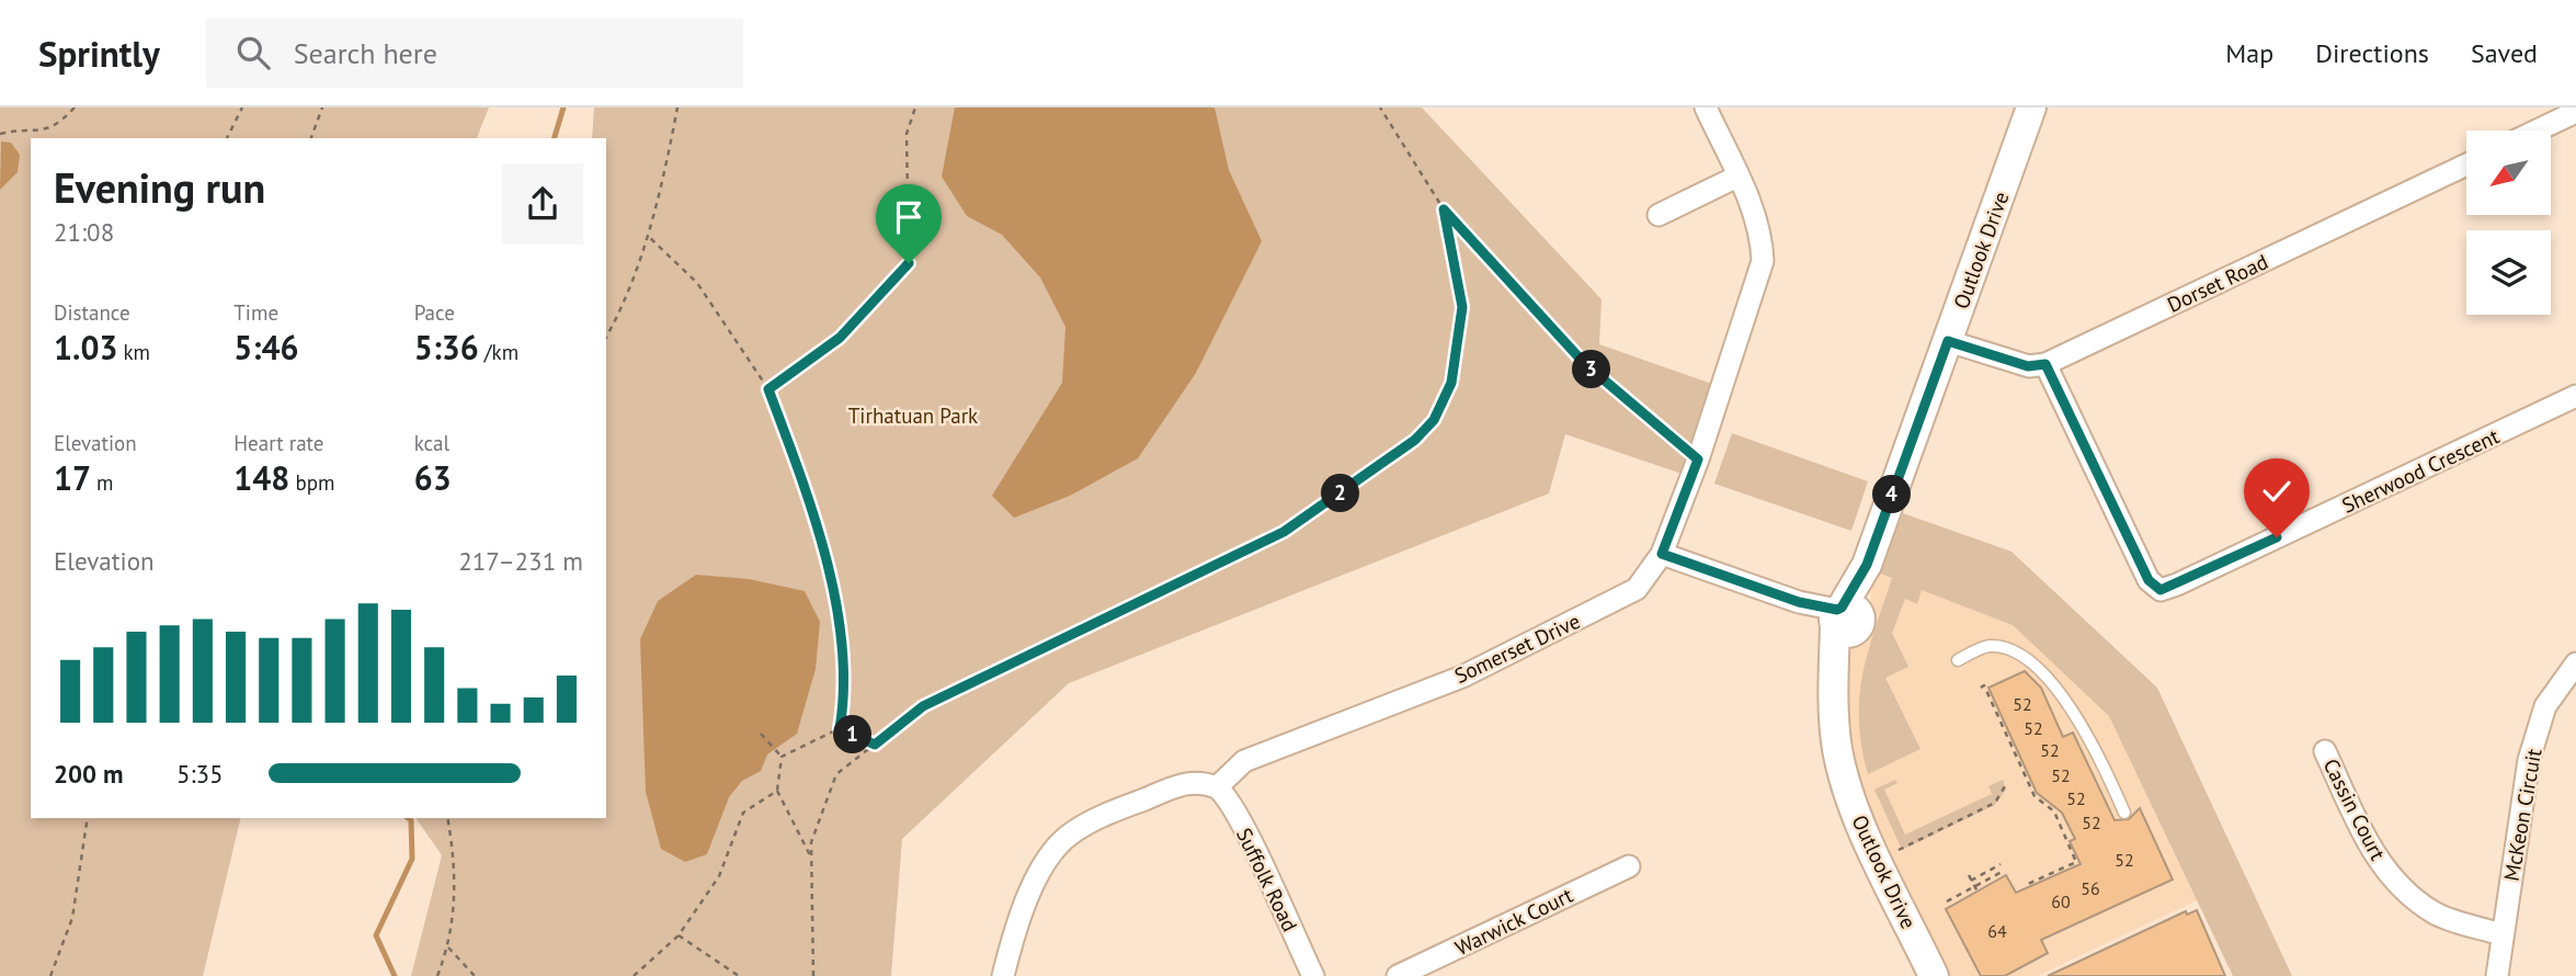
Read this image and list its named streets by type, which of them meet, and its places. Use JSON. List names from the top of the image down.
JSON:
{
  "streets": {
    "street": [
      "Outlook Drive",
      "Dorset Road",
      "Sherwood Crescent",
      "Somerset Drive",
      "Cassin Court",
      "McKeon Circuit",
      "Suffolk Road",
      "Warwick Court"
    ]
  },
  "crossings": [
    ["Dorset Road", "Sherwood Crescent"],
    ["Somerset Drive", "Suffolk Road"],
    ["Cassin Court", "McKeon Circuit"]
  ],
  "parks": ["Tirhatuan Park"],
  "house_numbers": [
    "52",
    "52",
    "52",
    "52",
    "52",
    "52",
    "52",
    "56",
    "60",
    "64"
  ],
  "north": "bottom left",
  "page": {
    "header": "Sprintly",
    "search": "Search here",
    "nav": ["Map", "Directions", "Saved"],
    "heading": ["Evening run", "21:08"],
    "stats": [
      ["Distance", "1.03 km"],
      ["Time", "5:46"],
      ["Pace", "5:36 /km"],
      ["Elevation", "17 m"],
      ["Heart rate", "148 bpm"],
      ["kcal", "63"]
    ],
    "pins": [
      "3",
      "2",
      "4",
      "1"
    ],
    "chart": ["Elevation", "217–231 m"],
    "list": [
      {
        "name": "200 m",
        "note": "5:35"
      }
    ]
  }
}
